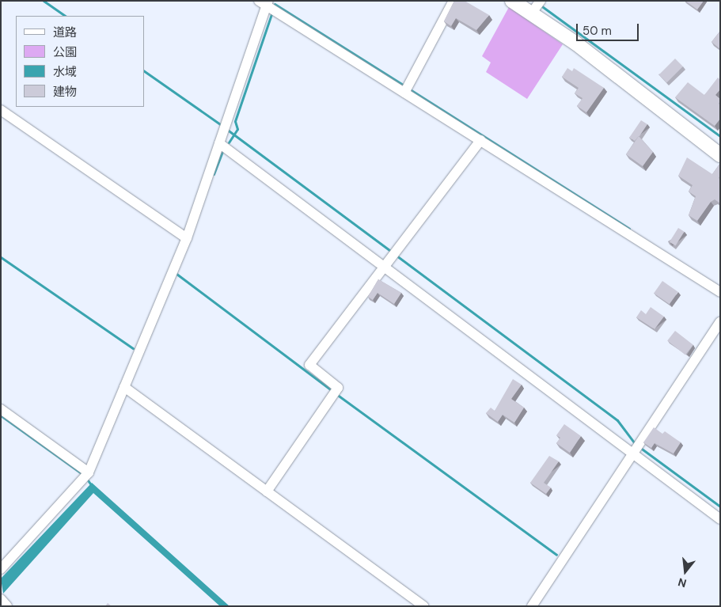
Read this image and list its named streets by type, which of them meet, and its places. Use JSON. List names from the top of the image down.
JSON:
{
  "legend": [
    "道路",
    "公園",
    "水域",
    "建物"
  ],
  "scale_bar": "50 m",
  "north": "bottom"
}
